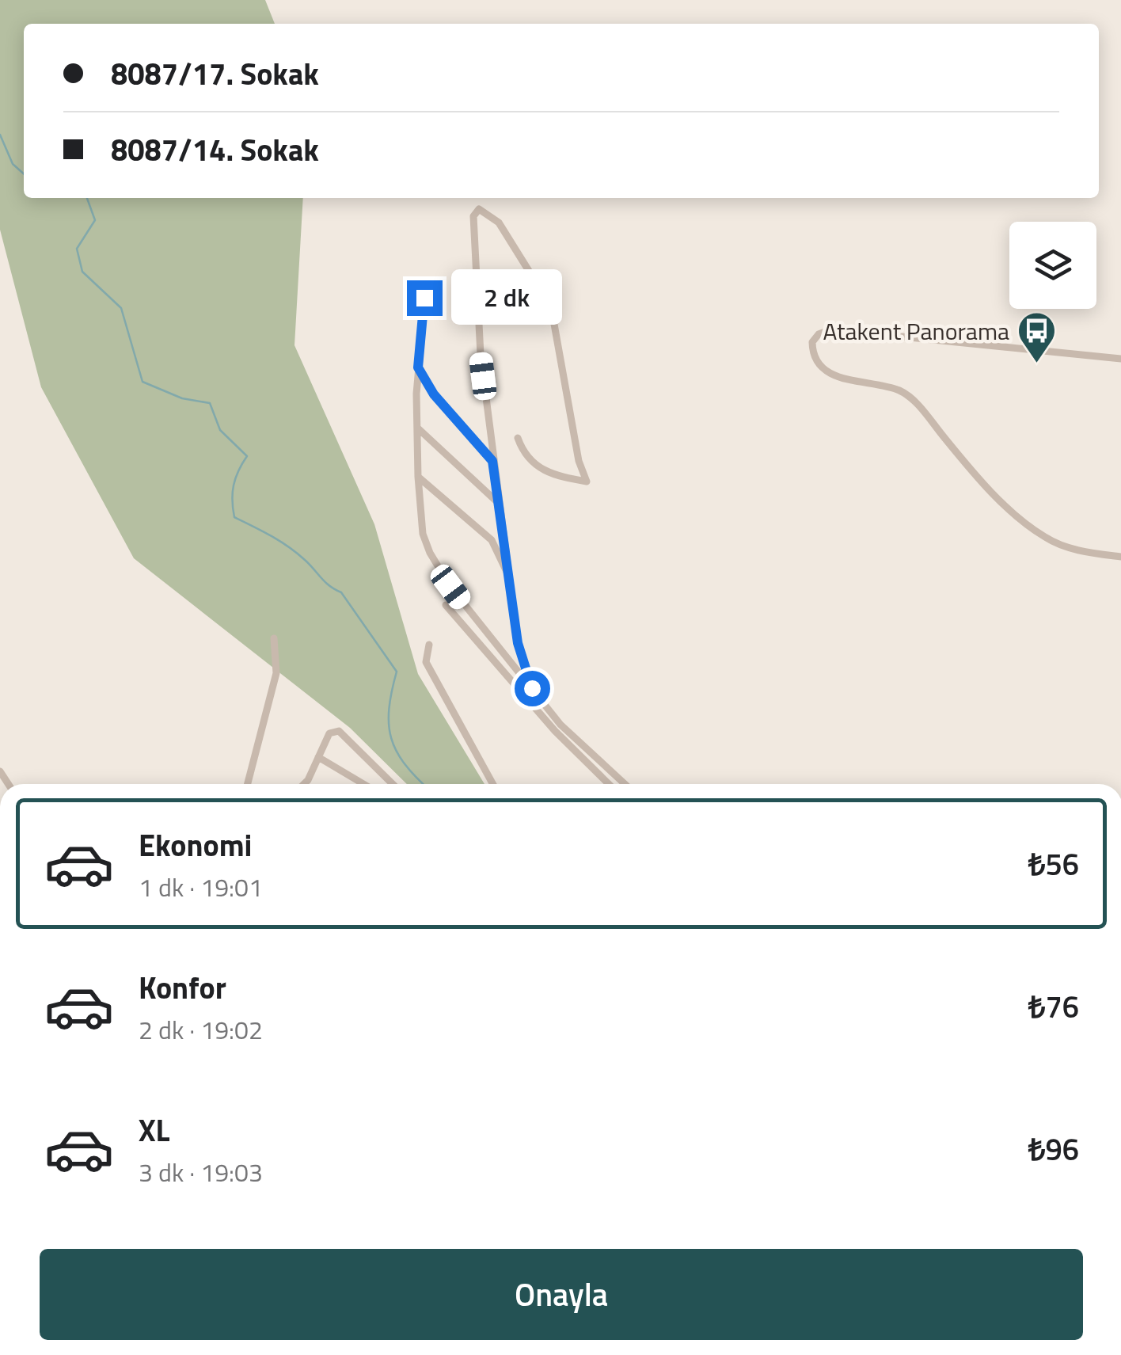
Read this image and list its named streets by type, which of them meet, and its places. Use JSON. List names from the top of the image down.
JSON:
{
  "places": {
    "bus stop": ["Atakent Panorama"]
  },
  "page": {
    "banner": ["8087/17. Sokak", "8087/14. Sokak"],
    "bubble": "2 dk",
    "list": [
      {
        "name": "Ekonomi",
        "note": "1 dk · 19:01",
        "value": "₺56"
      },
      {
        "name": "Konfor",
        "note": "2 dk · 19:02",
        "value": "₺76"
      },
      {
        "name": "XL",
        "note": "3 dk · 19:03",
        "value": "₺96"
      }
    ],
    "buttons": "Onayla"
  }
}
